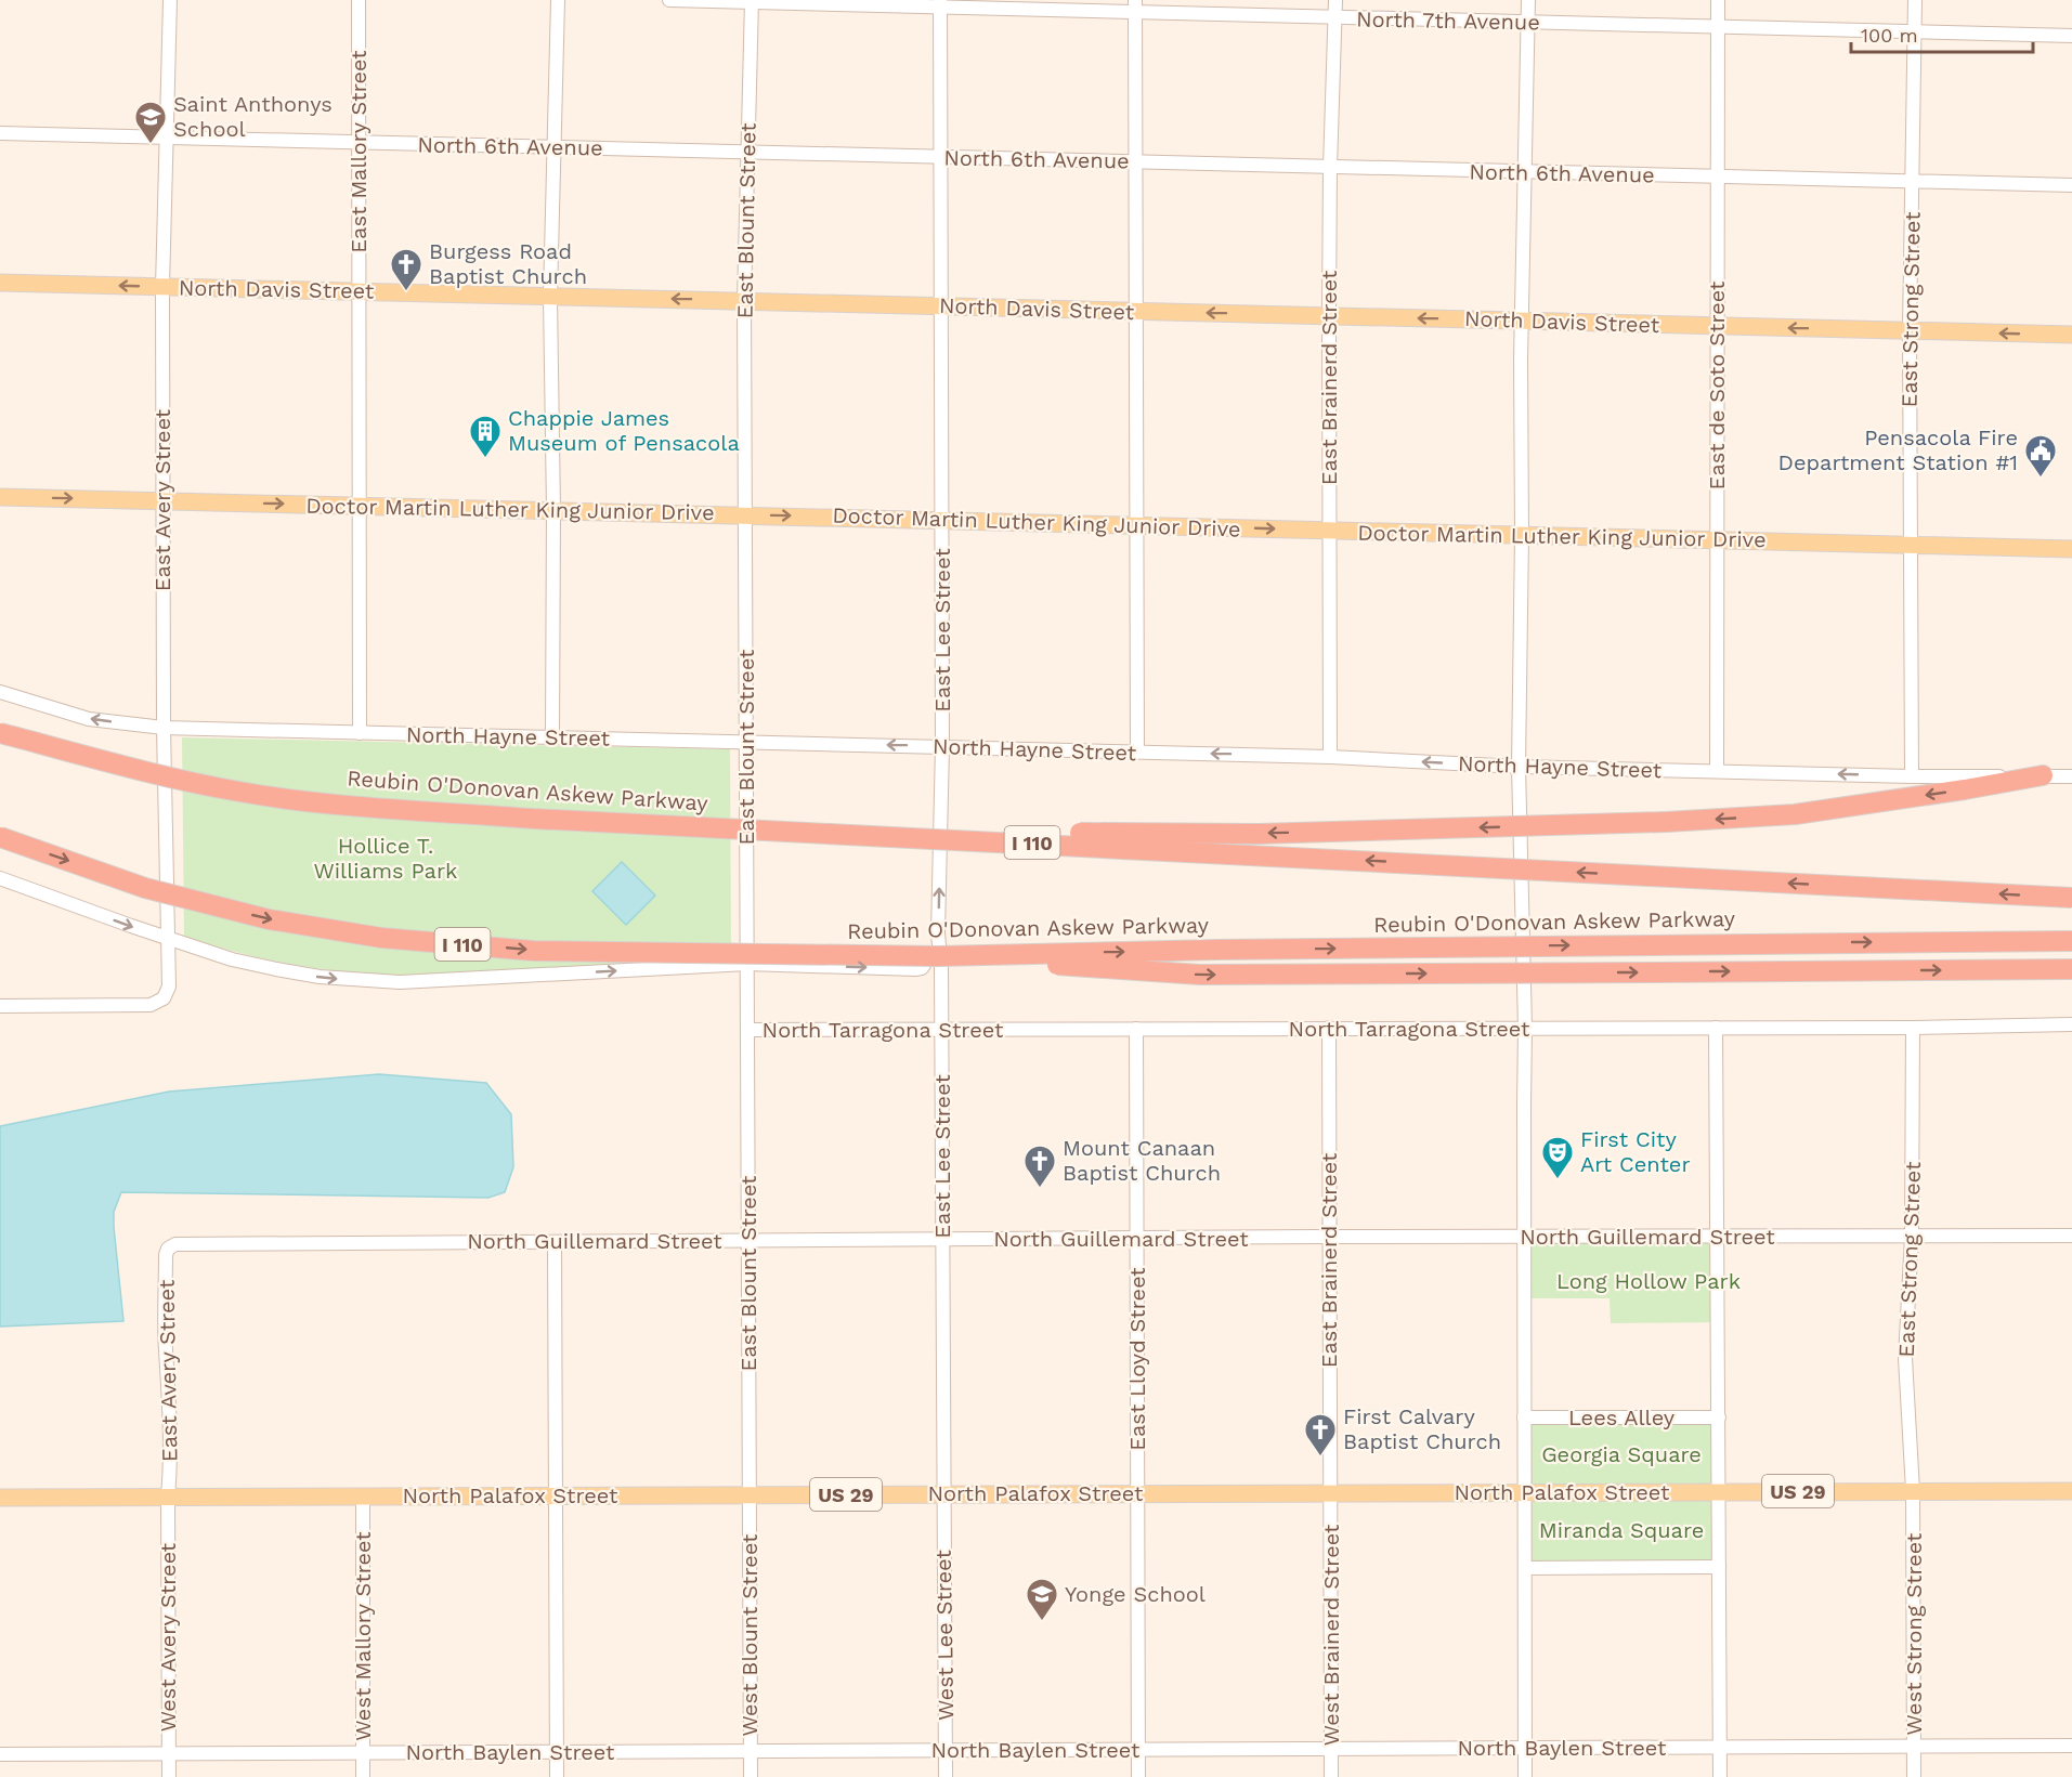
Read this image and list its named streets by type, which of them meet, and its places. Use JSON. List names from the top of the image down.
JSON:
{
  "streets": {
    "highway": ["Reubin O'Donovan Askew Parkway", "I 110"],
    "main road": [
      "North Davis Street",
      "Doctor Martin Luther King Junior Drive",
      "US 29",
      "North Palafox Street"
    ],
    "street": [
      "North 7th Avenue",
      "North 6th Avenue",
      "East Mallory Street",
      "East Blount Street",
      "East Strong Street",
      "East Brainerd Street",
      "East de Soto Street",
      "East Avery Street",
      "East Lee Street",
      "North Hayne Street",
      "North Tarragona Street",
      "North Guillemard Street",
      "East Lloyd Street",
      "Lees Alley",
      "West Strong Street",
      "West Blount Street",
      "West Lee Street",
      "West Brainerd Street",
      "West Mallory Street",
      "West Avery Street",
      "North Baylen Street"
    ]
  },
  "crossings": [
    ["North 7th Avenue", "East Blount Street"],
    ["North 7th Avenue", "East Strong Street"],
    ["North 7th Avenue", "East Brainerd Street"],
    ["North 7th Avenue", "East de Soto Street"],
    ["North 7th Avenue", "East Lee Street"],
    ["North 6th Avenue", "East Mallory Street"],
    ["North 6th Avenue", "East Blount Street"],
    ["North 6th Avenue", "East Strong Street"],
    ["North 6th Avenue", "East Brainerd Street"],
    ["North 6th Avenue", "East de Soto Street"],
    ["North 6th Avenue", "East Avery Street"],
    ["North 6th Avenue", "East Lee Street"],
    ["East Mallory Street", "North Davis Street"],
    ["East Mallory Street", "Doctor Martin Luther King Junior Drive"],
    ["East Mallory Street", "North Hayne Street"],
    ["East Blount Street", "North Davis Street"],
    ["East Blount Street", "Doctor Martin Luther King Junior Drive"],
    ["East Blount Street", "North Hayne Street"],
    ["East Blount Street", "North Tarragona Street"],
    ["East Blount Street", "North Guillemard Street"],
    ["East Blount Street", "North Palafox Street"],
    ["East Blount Street", "West Blount Street"],
    ["North Davis Street", "East Strong Street"],
    ["North Davis Street", "East Brainerd Street"],
    ["North Davis Street", "East de Soto Street"],
    ["North Davis Street", "East Avery Street"],
    ["North Davis Street", "East Lee Street"],
    ["East Strong Street", "Doctor Martin Luther King Junior Drive"],
    ["East Strong Street", "North Hayne Street"],
    ["East Strong Street", "North Tarragona Street"],
    ["East Strong Street", "North Guillemard Street"],
    ["East Strong Street", "North Palafox Street"],
    ["East Strong Street", "West Strong Street"],
    ["East Brainerd Street", "Doctor Martin Luther King Junior Drive"],
    ["East Brainerd Street", "North Hayne Street"],
    ["East Brainerd Street", "North Tarragona Street"],
    ["East Brainerd Street", "North Guillemard Street"],
    ["East Brainerd Street", "North Palafox Street"],
    ["East Brainerd Street", "West Brainerd Street"],
    ["East de Soto Street", "Doctor Martin Luther King Junior Drive"],
    ["East de Soto Street", "North Hayne Street"],
    ["East Avery Street", "Doctor Martin Luther King Junior Drive"],
    ["East Avery Street", "North Hayne Street"],
    ["East Avery Street", "North Guillemard Street"],
    ["East Avery Street", "North Palafox Street"],
    ["East Avery Street", "West Avery Street"],
    ["Doctor Martin Luther King Junior Drive", "East Lee Street"],
    ["East Lee Street", "North Hayne Street"],
    ["East Lee Street", "North Tarragona Street"],
    ["East Lee Street", "North Guillemard Street"],
    ["East Lee Street", "North Palafox Street"],
    ["East Lee Street", "West Lee Street"],
    ["North Tarragona Street", "East Lloyd Street"],
    ["North Guillemard Street", "East Lloyd Street"],
    ["East Lloyd Street", "North Palafox Street"],
    ["East Lloyd Street", "North Baylen Street"],
    ["North Palafox Street", "West Strong Street"],
    ["North Palafox Street", "West Blount Street"],
    ["North Palafox Street", "West Lee Street"],
    ["North Palafox Street", "West Brainerd Street"],
    ["North Palafox Street", "West Mallory Street"],
    ["North Palafox Street", "West Avery Street"],
    ["West Strong Street", "North Baylen Street"],
    ["West Blount Street", "North Baylen Street"],
    ["West Lee Street", "North Baylen Street"],
    ["West Brainerd Street", "North Baylen Street"],
    ["West Mallory Street", "North Baylen Street"],
    ["West Avery Street", "North Baylen Street"]
  ],
  "one_way": ["North Davis Street", "Doctor Martin Luther King Junior Drive", "North Hayne Street"],
  "parks": [
    "Hollice T. Williams Park",
    "Long Hollow Park",
    "Georgia Square",
    "Miranda Square"
  ],
  "places": {
    "school or university": ["Saint Anthonys School", "Yonge School"],
    "church": ["Burgess Road Baptist Church", "Mount Canaan Baptist Church", "First Calvary Baptist Church"],
    "building": ["Chappie James Museum of Pensacola"],
    "public building": ["Pensacola Fire Department Station #1"],
    "theatre": ["First City Art Center"]
  },
  "scale_bar": "100 m"
}
